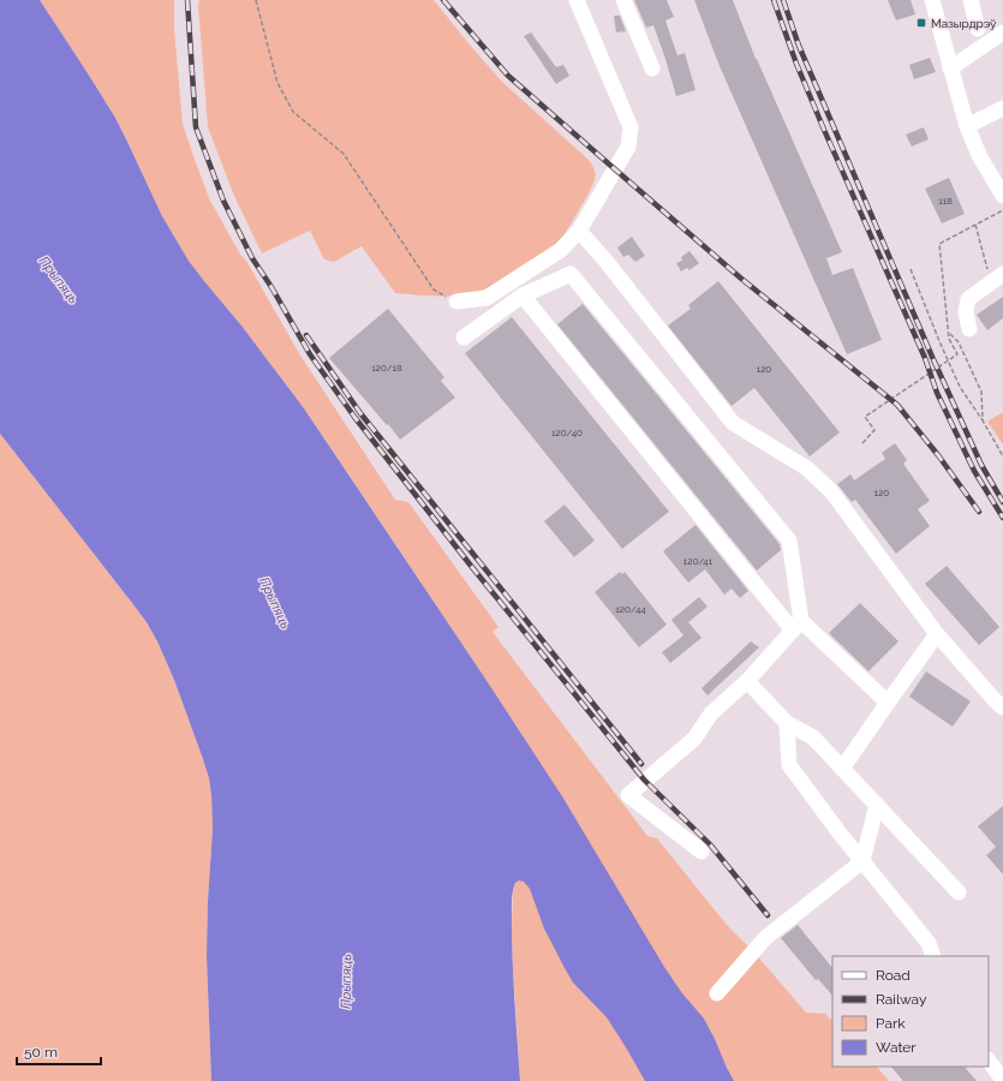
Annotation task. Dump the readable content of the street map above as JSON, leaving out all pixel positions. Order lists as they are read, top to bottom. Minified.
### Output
{"water":["Прыпяць"],"places":{"transit":["Мазырдрэў"]},"house_numbers":["118","120/18","120","120/40","120","120/41","120/44"],"legend":["Road","Railway","Park","Water"],"scale_bar":"50 m"}
